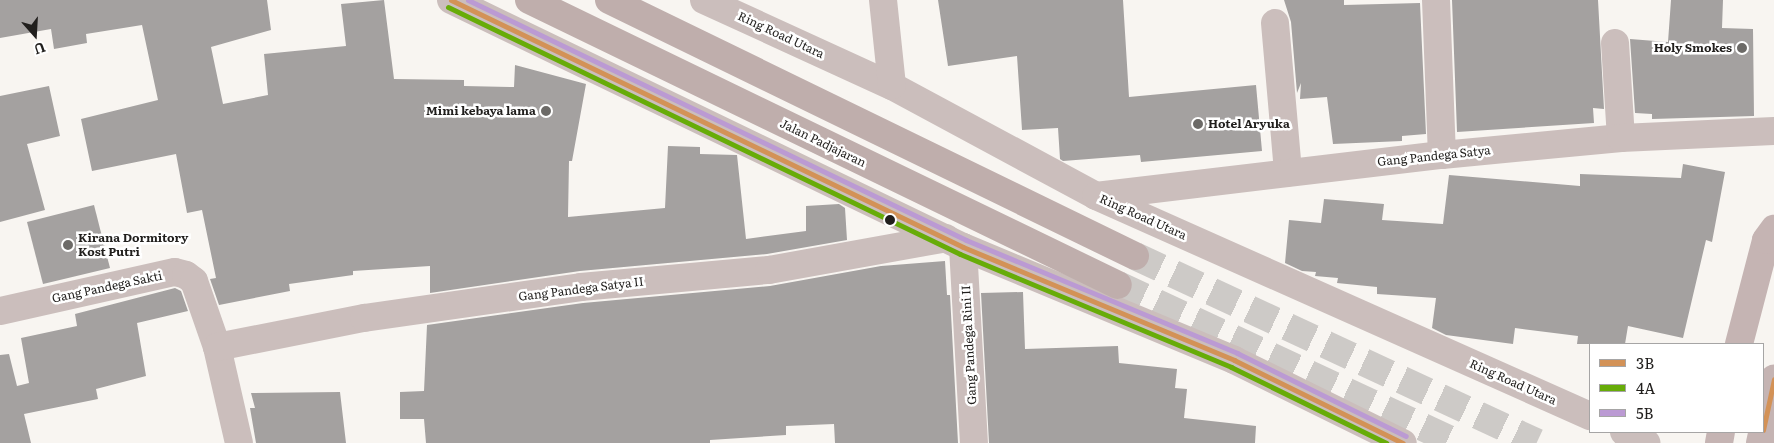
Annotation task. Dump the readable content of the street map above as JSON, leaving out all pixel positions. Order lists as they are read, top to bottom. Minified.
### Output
{"streets":{"highway":["Jalan Padjajaran"],"street":["Ring Road Utara","Gang Pandega Satya","Gang Pandega Sakti","Gang Pandega Satya II","Gang Pandega Rini II"]},"crossings":[["Ring Road Utara","Gang Pandega Satya"],["Gang Pandega Sakti","Gang Pandega Satya II"],["Gang Pandega Satya II","Gang Pandega Rini II"]],"places":["Holy Smokes","Mimi kebaya lama","Hotel Aryuka","Kirana Dormitory Kost Putri"],"lines":["transit line 3B","transit line 5B","transit line 4A"],"legend":["3B","4A","5B"],"north":"bottom"}
